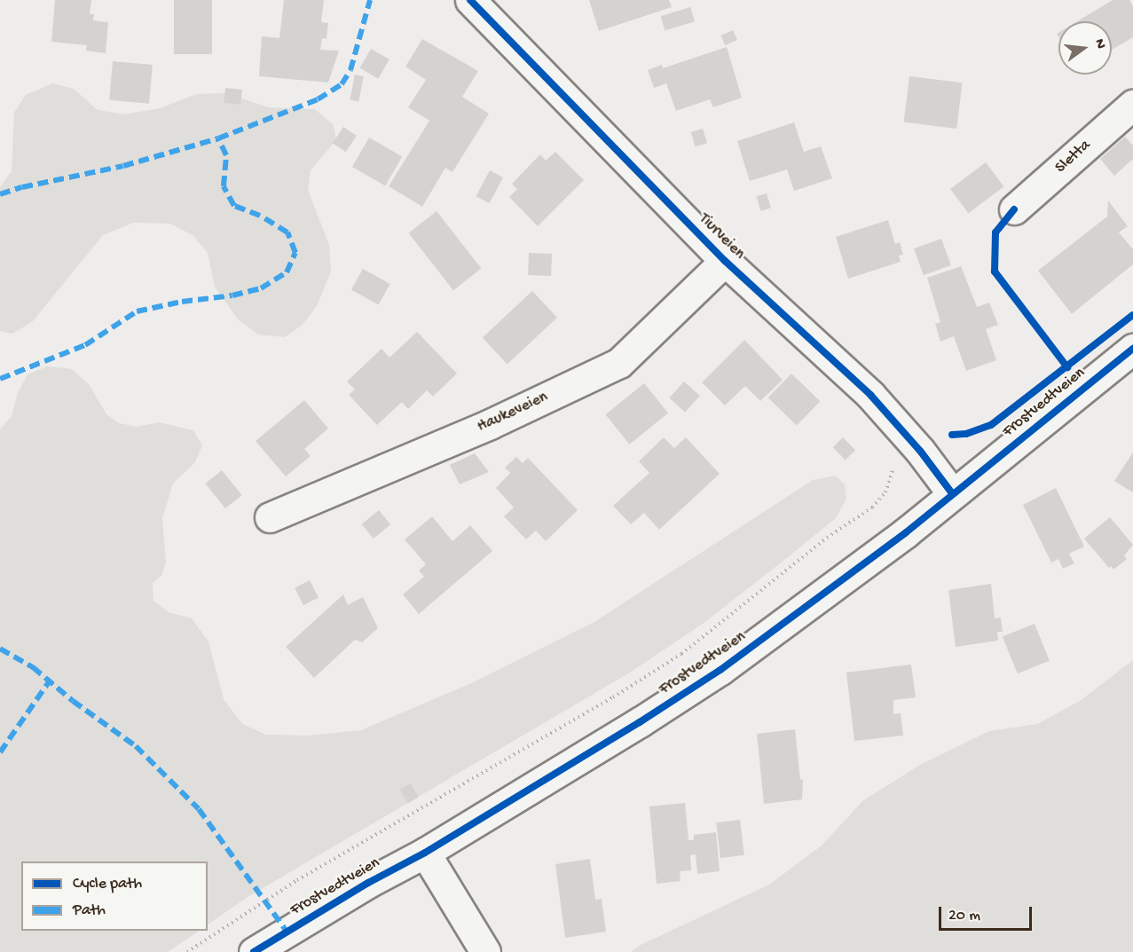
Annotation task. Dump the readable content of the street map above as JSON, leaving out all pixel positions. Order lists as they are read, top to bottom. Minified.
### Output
{"streets":{"street":["Sletta","Tiurveien","Frostvedtveien","Haukeveien"]},"crossings":[["Tiurveien","Frostvedtveien"],["Tiurveien","Haukeveien"]],"legend":["Cycle path","Path"],"scale_bar":"20 m","north":"right"}
